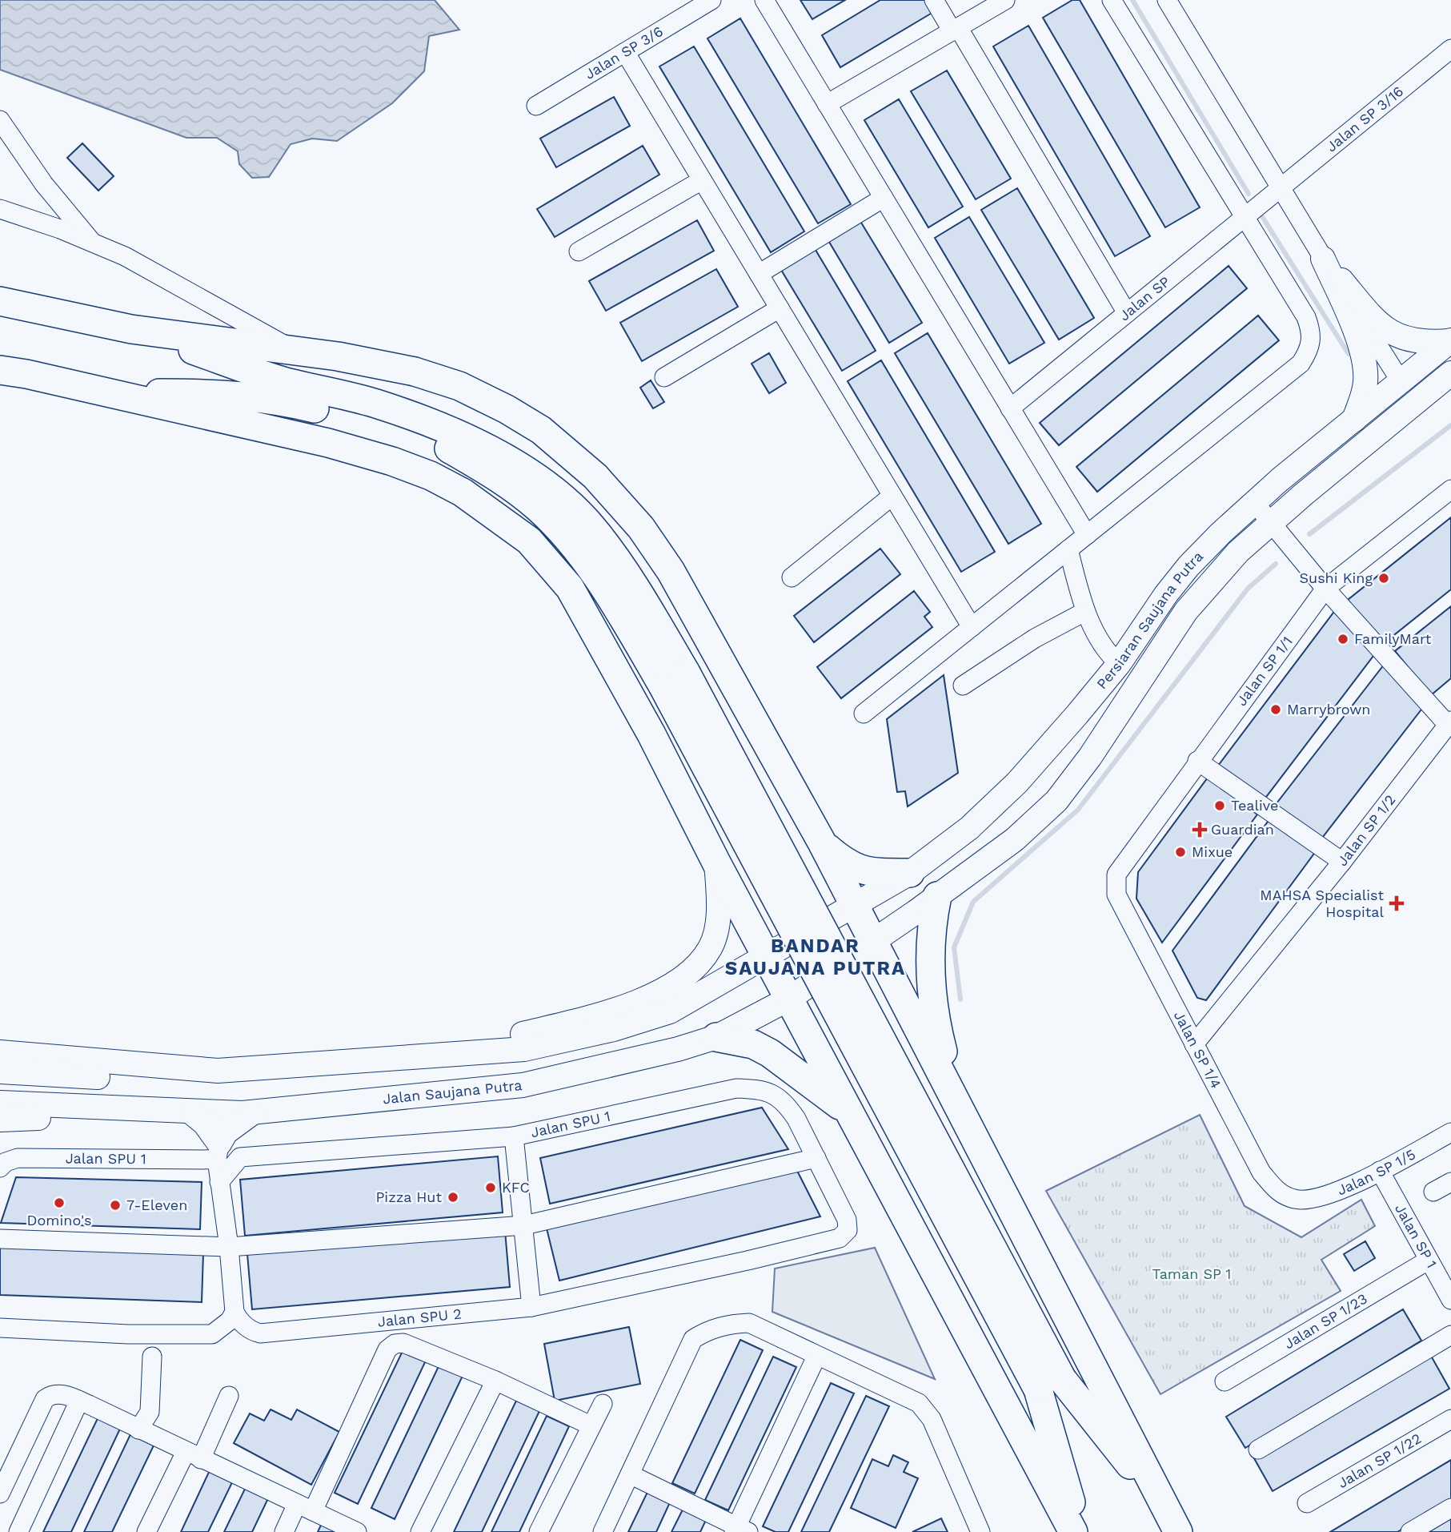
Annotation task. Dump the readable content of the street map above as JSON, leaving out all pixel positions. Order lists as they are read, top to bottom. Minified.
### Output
{"streets":{"main road":["Persiaran Saujana Putra","Jalan Saujana Putra"],"street":["Jalan SP 3/6","Jalan SP 3/16","Jalan SP","Jalan SP 1/1","Jalan SP 1/2","Jalan SP 1/4","Jalan SPU 1","Jalan SP 1/5","Jalan SP 1","Jalan SPU 2","Jalan SP 1/23","Jalan SP 1/22"]},"crossings":[["Jalan SP 3/16","Jalan SP"],["Persiaran Saujana Putra","Jalan Saujana Putra"],["Jalan SP 1/1","Jalan SP 1/4"],["Jalan SP 1/2","Jalan SP 1/4"],["Jalan SP 1/4","Jalan SP 1/5"],["Jalan SPU 1","Jalan SPU 2"],["Jalan SP 1/5","Jalan SP 1"],["Jalan SP 1","Jalan SP 1/23"]],"districts":["BANDAR SAUJANA PUTRA"],"parks":["Taman SP 1"],"places":{"other":["Sushi King","FamilyMart","Marrybrown","Tealive","Mixue","KFC","Pizza Hut","Domino's","7-Eleven"],"health":["Guardian","MAHSA Specialist Hospital"]}}
